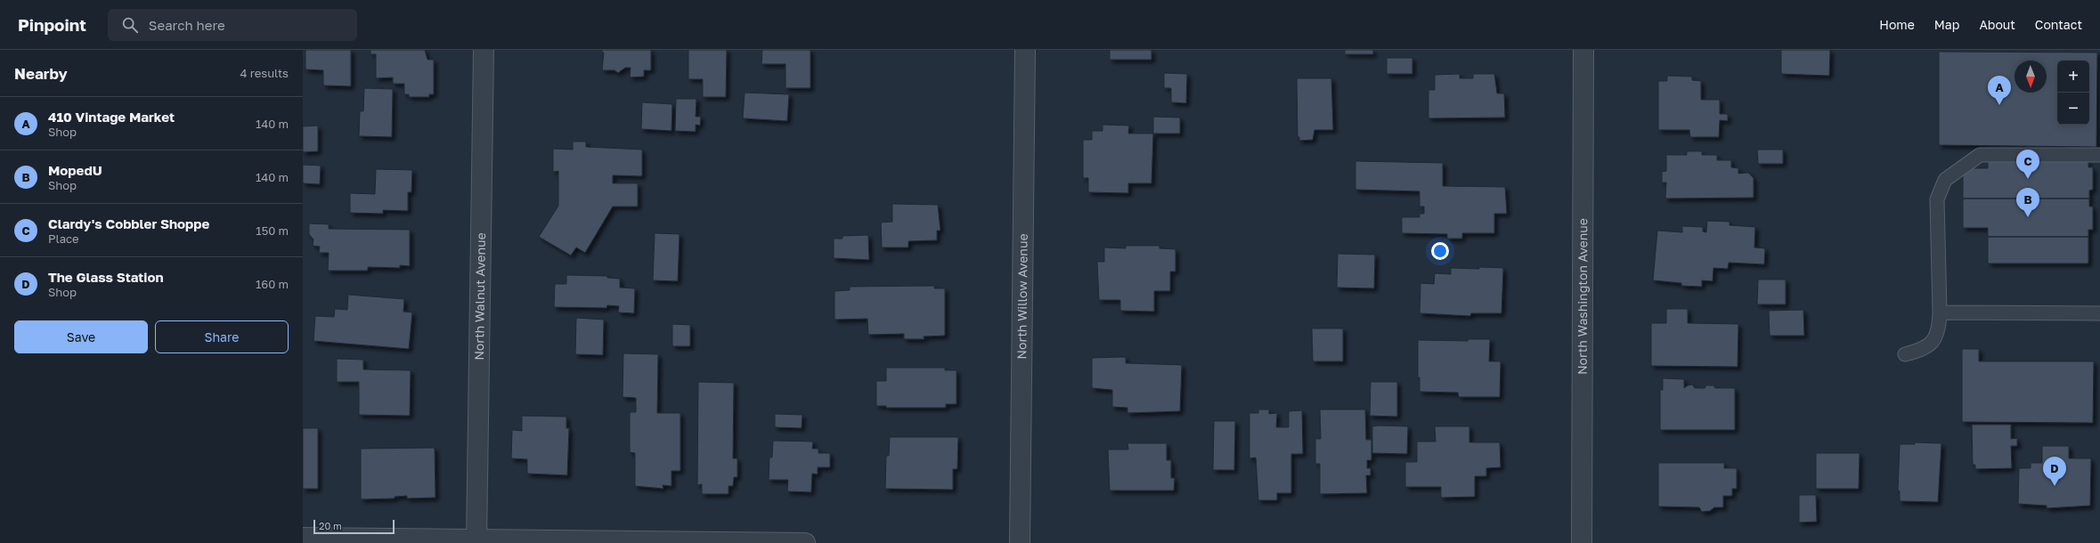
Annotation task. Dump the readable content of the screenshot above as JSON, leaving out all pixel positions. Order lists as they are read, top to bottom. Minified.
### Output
{"streets":{"street":["North Walnut Avenue","North Willow Avenue","North Washington Avenue"]},"scale_bar":"20 m","north":"bottom","page":{"header":"Pinpoint","search":"Search here","nav":["Home","Map","About","Contact"],"heading":["Nearby","4 results"],"map_buttons":["+","−"],"pins":["A","C","B","D"],"list":[{"mark":"A","name":"410 Vintage Market","note":"Shop","value":"140 m"},{"mark":"B","name":"MopedU","note":"Shop","value":"140 m"},{"mark":"C","name":"Clardy's Cobbler Shoppe","note":"Place","value":"150 m"},{"mark":"D","name":"The Glass Station","note":"Shop","value":"160 m"}],"buttons":["Save","Share"],"scale":"20 m"}}
